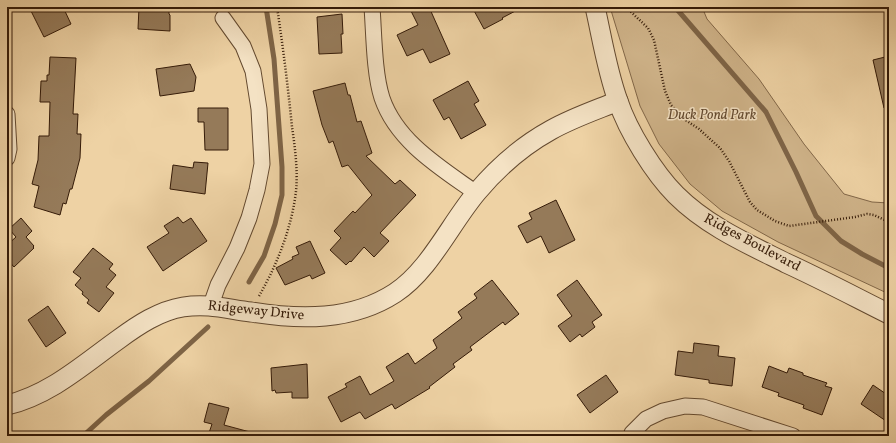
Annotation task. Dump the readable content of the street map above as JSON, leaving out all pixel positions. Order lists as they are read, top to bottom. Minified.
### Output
{"streets":{"street":["Ridges Boulevard","Ridgeway Drive"]},"crossings":[["Ridges Boulevard","Ridgeway Drive"]],"parks":["Duck Pond Park"]}
